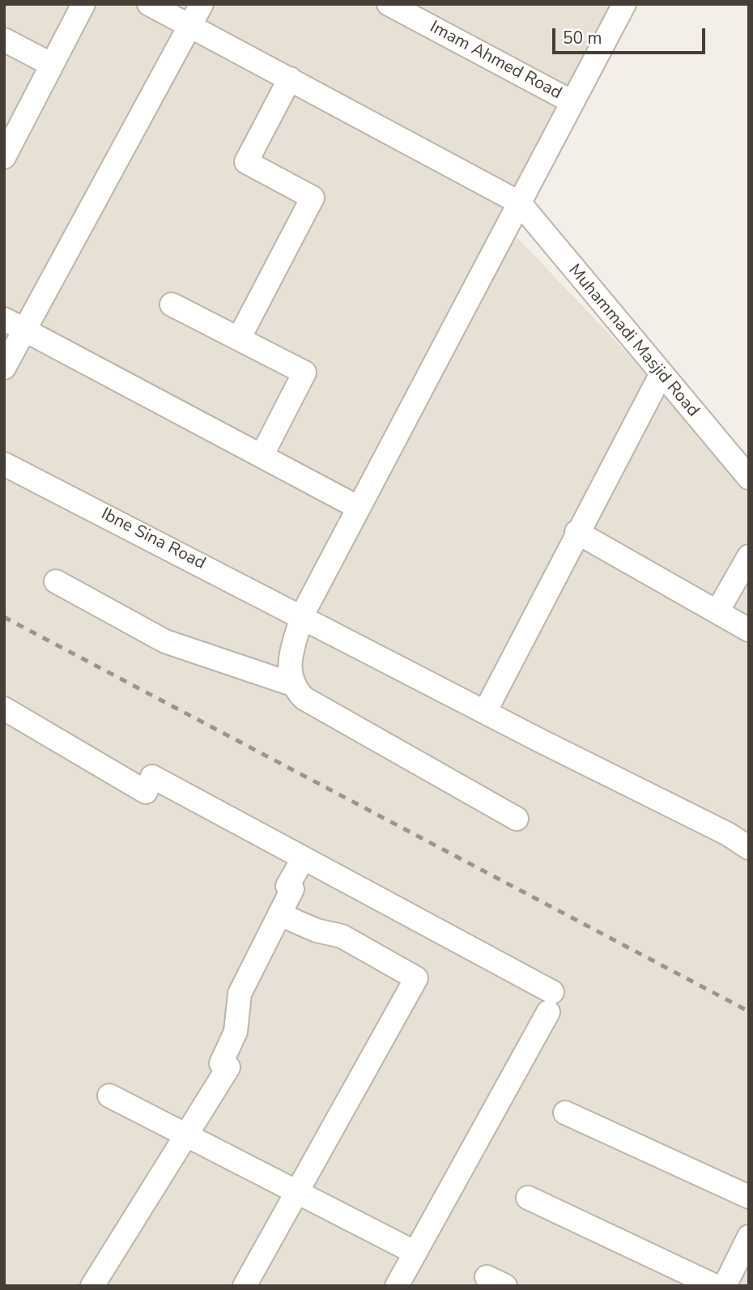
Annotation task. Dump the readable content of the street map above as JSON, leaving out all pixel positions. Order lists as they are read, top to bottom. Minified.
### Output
{"streets":{"street":["Imam Ahmed Road","Muhammadi Masjid Road","Ibne Sina Road"]},"scale_bar":"50 m"}
